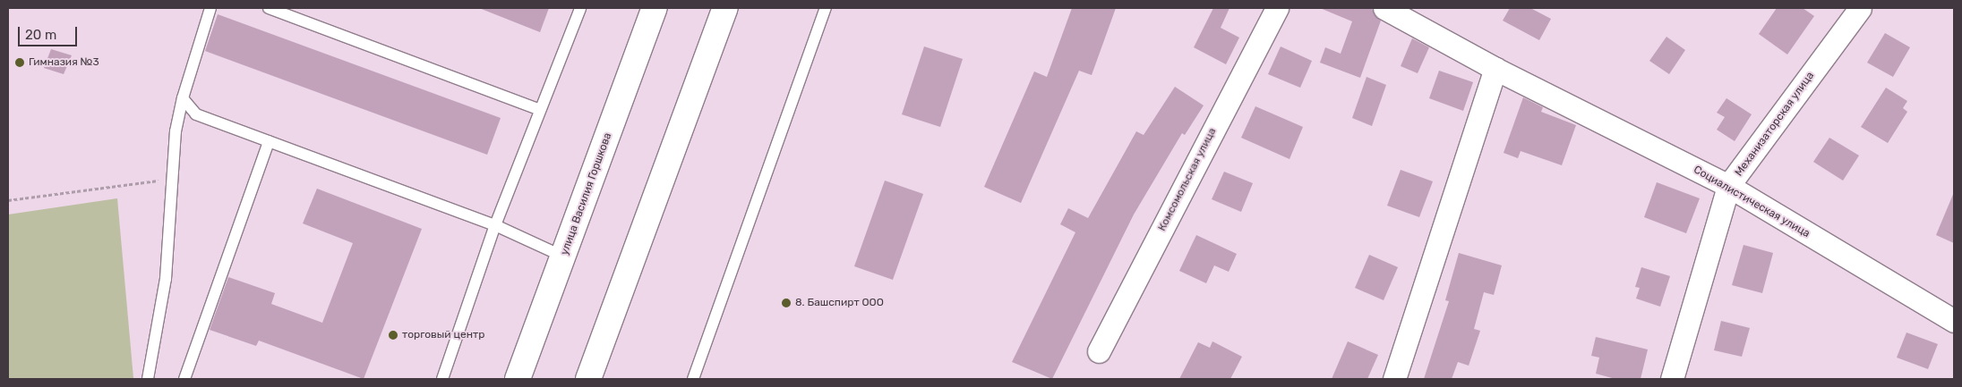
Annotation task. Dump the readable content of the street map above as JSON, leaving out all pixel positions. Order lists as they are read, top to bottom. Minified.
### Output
{"streets":{"main road":["улица Василия Горшкова"],"street":["Механизаторская улица","Комсомольская улица","Социалистическая улица"]},"crossings":[["Механизаторская улица","Социалистическая улица"]],"places":["Гимназия №3","8. Башспирт ООО","торговый центр"],"scale_bar":"20 m"}
